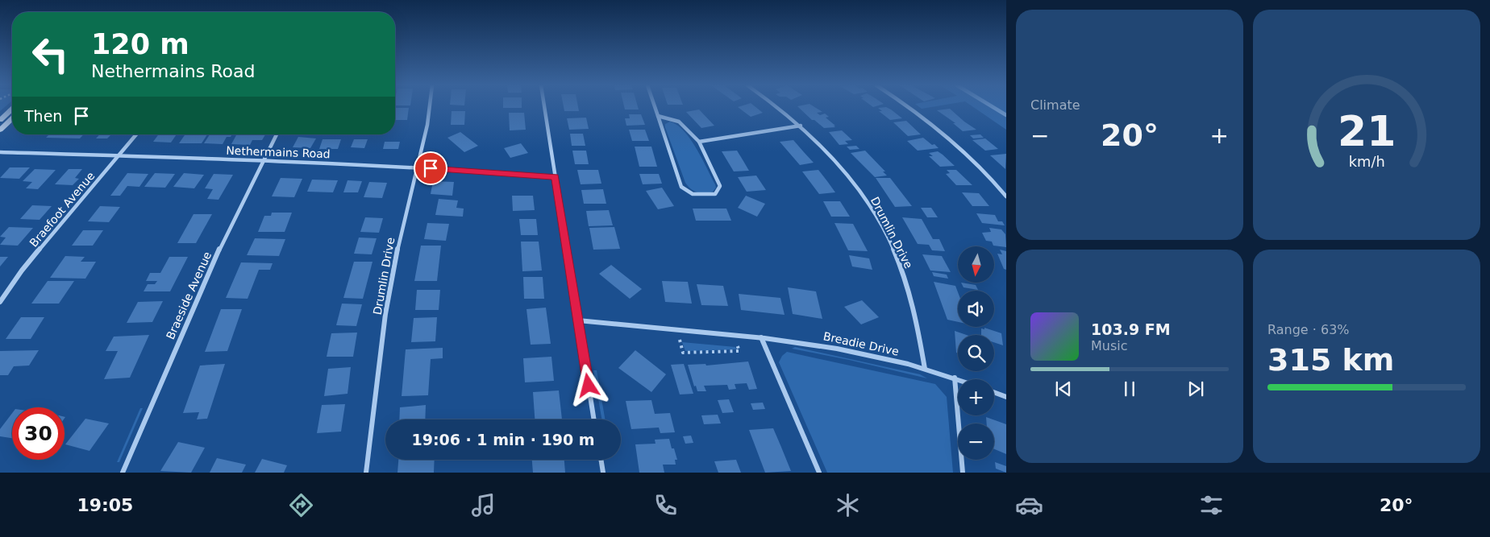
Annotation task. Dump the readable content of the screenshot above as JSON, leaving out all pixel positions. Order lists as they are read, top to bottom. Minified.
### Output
{"streets":{"street":["Nethermains Road","Braefoot Avenue","Drumlin Drive","Braeside Avenue","Breadie Drive"]},"crossings":[["Nethermains Road","Braefoot Avenue"],["Nethermains Road","Drumlin Drive"],["Nethermains Road","Braeside Avenue"],["Drumlin Drive","Breadie Drive"]],"north":"bottom","page":{"tile":["Climate",["Range · 63%","315 km"]],"turn":["120 m","Nethermains Road"],"then":"Then","heat":["−","20°","+"],"map_buttons":["+","−"],"song":["103.9 FM","Music"],"limit":"30","trip":"19:06 · 1 min · 190 m","tabs":["19:05","20°"],"gauge":["21","km/h"]}}
